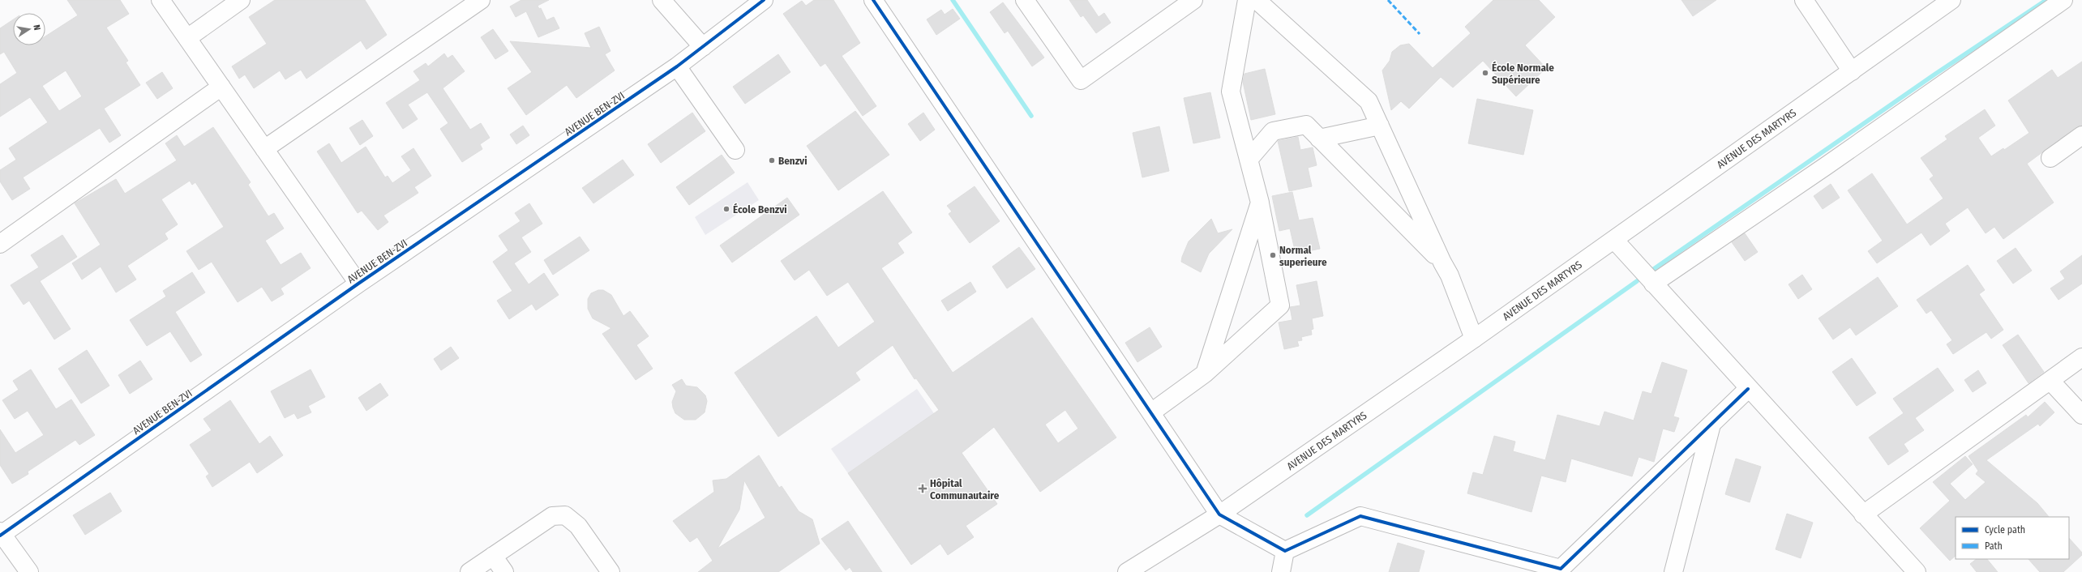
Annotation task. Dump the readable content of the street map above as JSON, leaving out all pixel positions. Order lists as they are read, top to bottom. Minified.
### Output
{"streets":{"street":["AVENUE BEN-ZVI","AVENUE DES MARTYRS"]},"places":{"other":["École Normale Supérieure","Benzvi","École Benzvi","Normal superieure"],"health":["Hôpital Communautaire"]},"legend":["Cycle path","Path"],"north":"right"}
